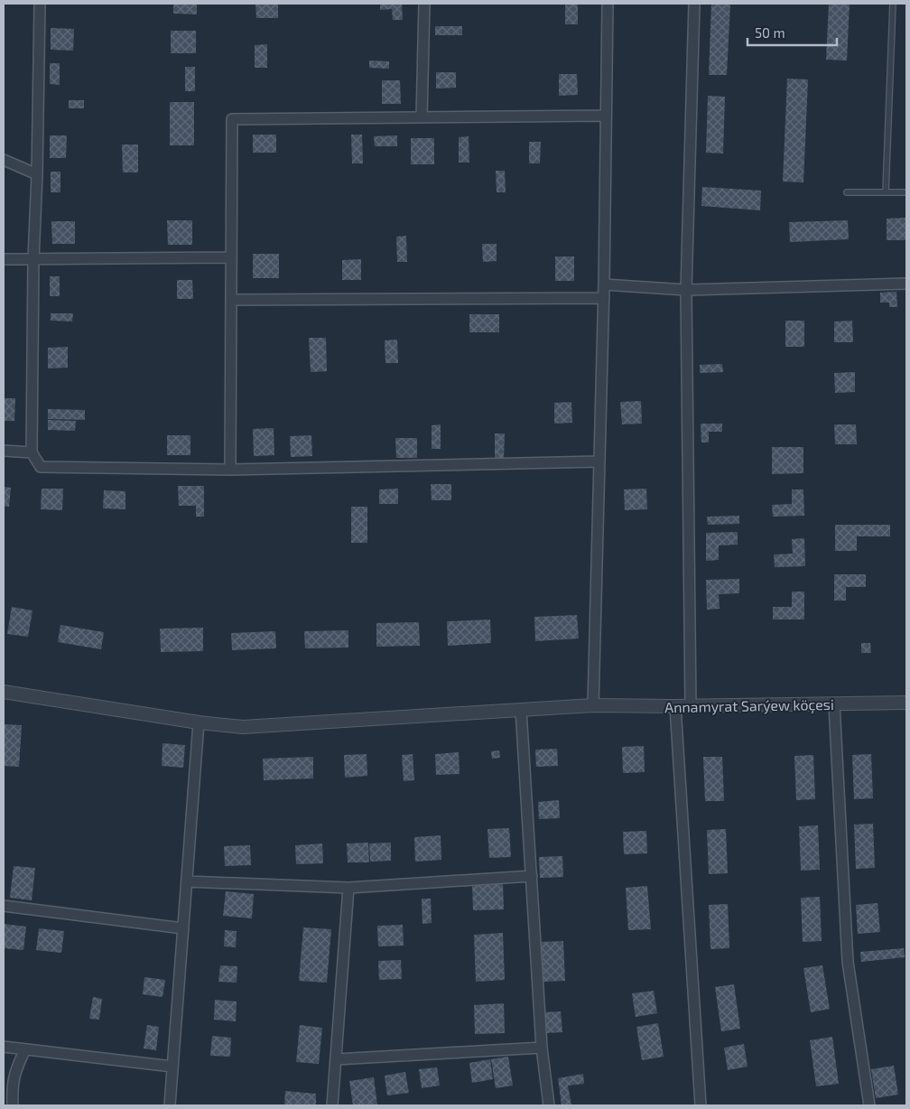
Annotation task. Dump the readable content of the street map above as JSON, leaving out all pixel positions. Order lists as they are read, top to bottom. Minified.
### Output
{"streets":{"street":["Annamyrat Sarýew köçesi"]},"scale_bar":"50 m"}
